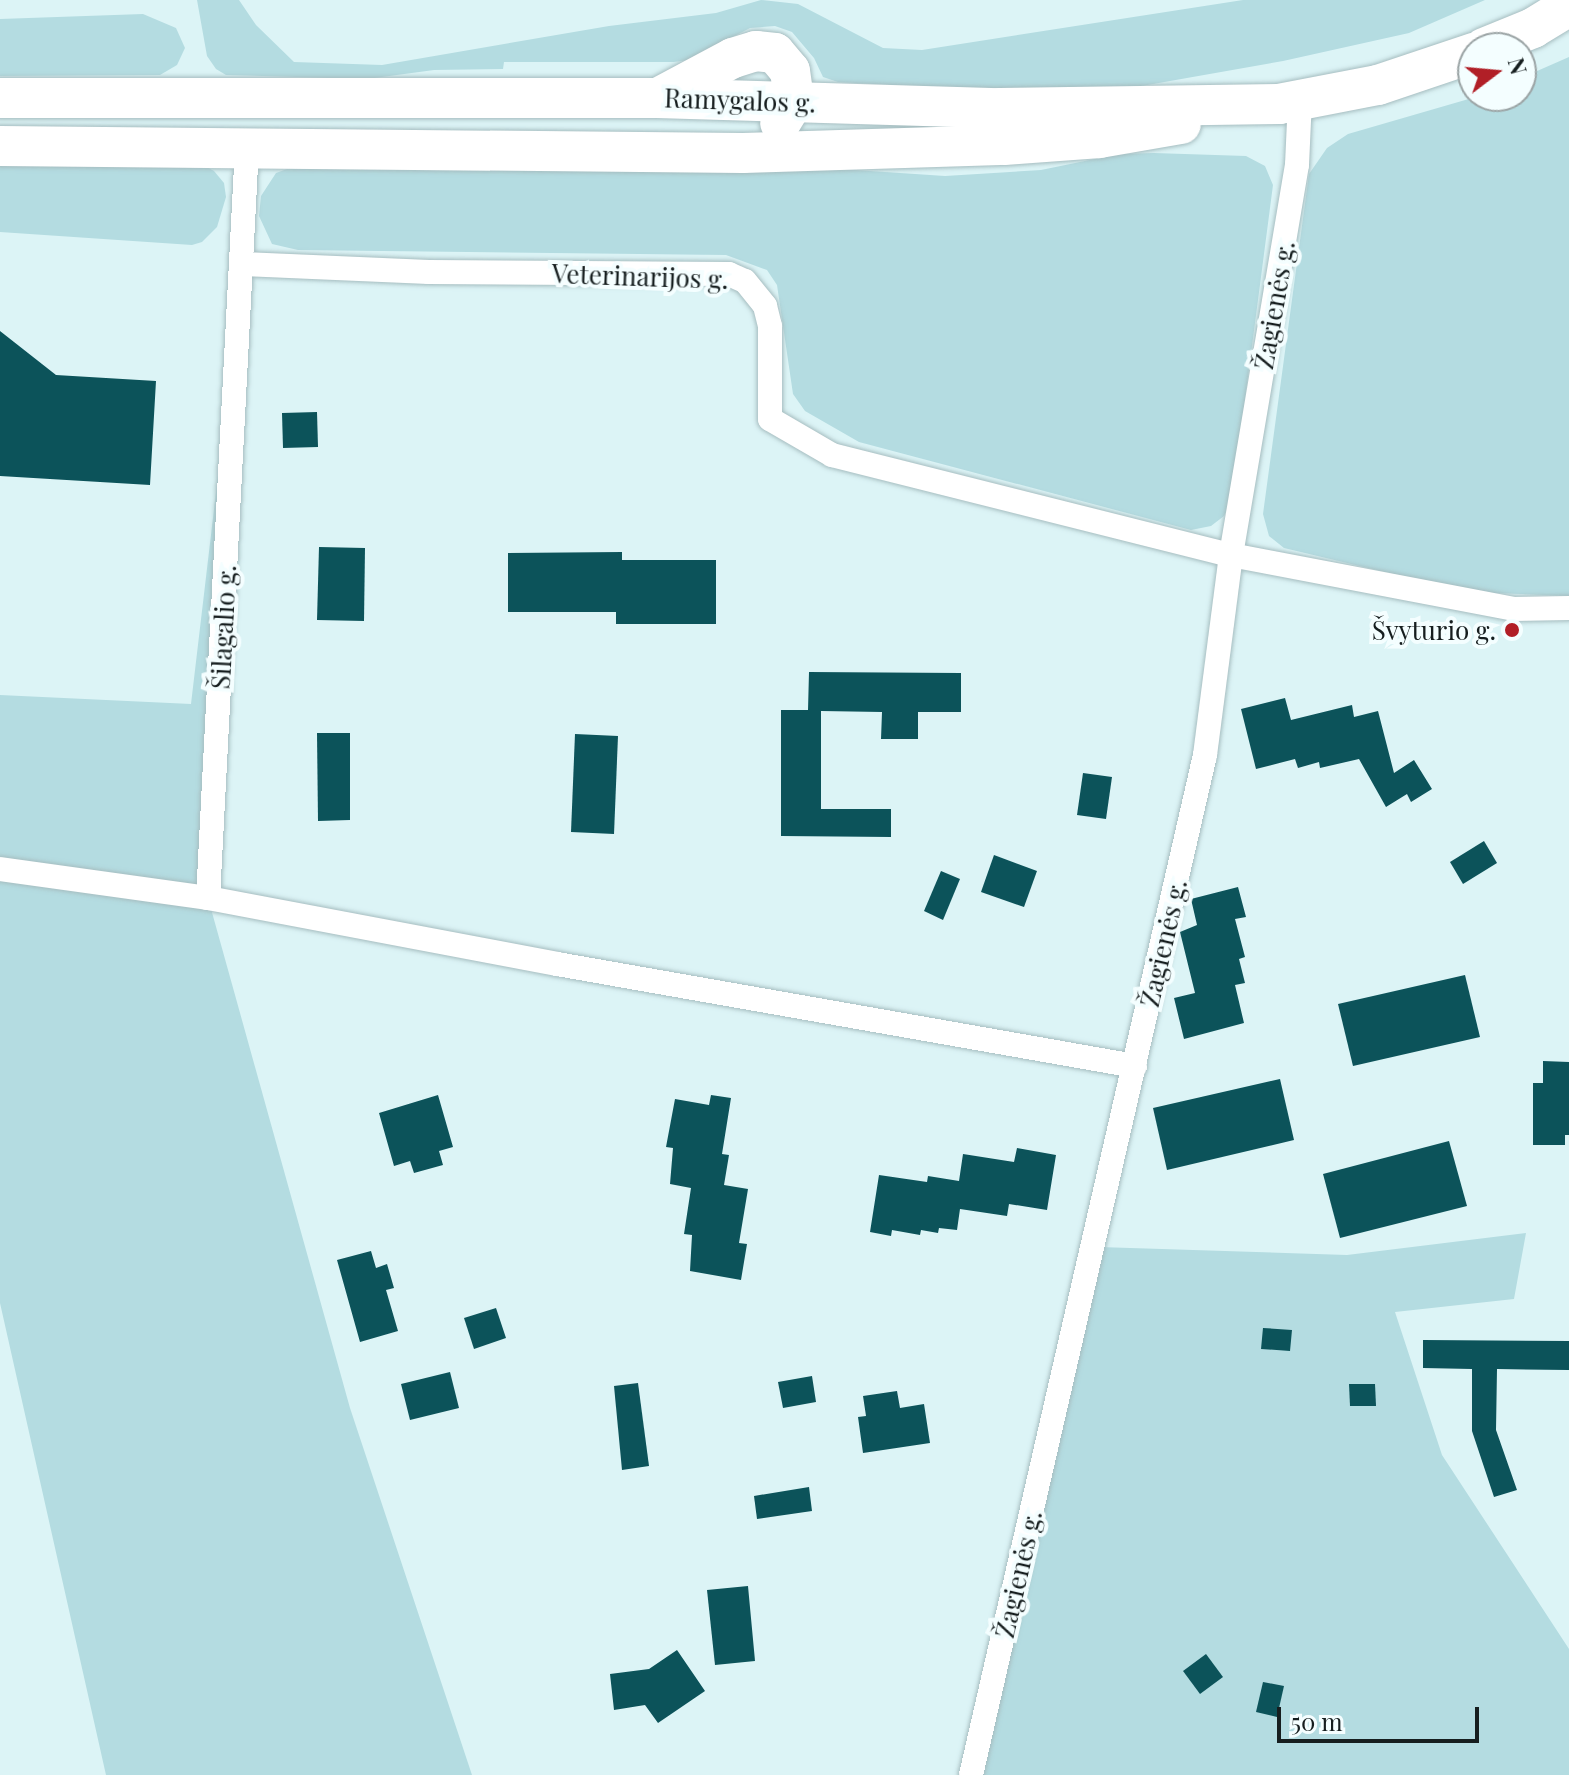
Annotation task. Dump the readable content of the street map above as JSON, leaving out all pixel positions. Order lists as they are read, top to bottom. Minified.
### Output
{"streets":{"highway":["Ramygalos g."],"street":["Veterinarijos g.","Žagienės g.","Šilagalio g."]},"crossings":[["Ramygalos g.","Žagienės g."],["Veterinarijos g.","Žagienės g."],["Veterinarijos g.","Šilagalio g."]],"places":["Švyturio g."],"scale_bar":"50 m","north":"right"}
